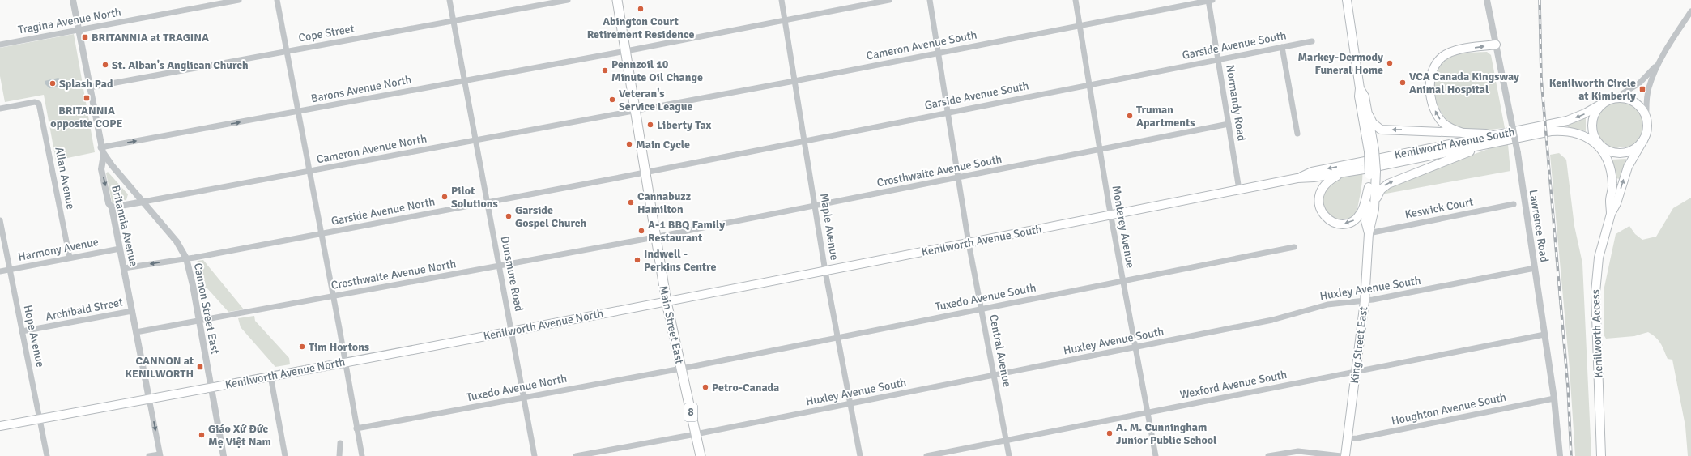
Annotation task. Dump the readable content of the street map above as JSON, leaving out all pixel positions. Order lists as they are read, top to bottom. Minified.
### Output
{"streets":{"main road":["Kenilworth Avenue South","Kenilworth Avenue North","Main Street East","Kenilworth Access","King Street East","8"],"street":["Tragina Avenue North","Cope Street","Cameron Avenue South","Garside Avenue South","Barons Avenue North","Normandy Road","Cameron Avenue North","Crosthwaite Avenue South","Allan Avenue","Keswick Court","Garside Avenue North","Britannia Avenue","Lawrence Road","Maple Avenue","Monterey Avenue","Harmony Avenue","Dunsmure Road","Crosthwaite Avenue North","Huxley Avenue South","Tuxedo Avenue South","Cannon Street East","Archibald Street","Hope Avenue","Central Avenue","Wexford Avenue South","Tuxedo Avenue North","Houghton Avenue South"]},"crossings":[["Cope Street","Dunsmure Road"],["Cameron Avenue South","Normandy Road"],["Cameron Avenue South","Cameron Avenue North"],["Cameron Avenue South","Maple Avenue"],["Cameron Avenue South","Monterey Avenue"],["Cameron Avenue South","Main Street East"],["Cameron Avenue South","Central Avenue"],["Garside Avenue South","Normandy Road"],["Garside Avenue South","Garside Avenue North"],["Garside Avenue South","Maple Avenue"],["Garside Avenue South","Monterey Avenue"],["Garside Avenue South","Main Street East"],["Garside Avenue South","Central Avenue"],["Barons Avenue North","Maple Avenue"],["Barons Avenue North","Dunsmure Road"],["Barons Avenue North","Main Street East"],["Normandy Road","Kenilworth Avenue South"],["Normandy Road","Crosthwaite Avenue South"],["Kenilworth Avenue South","Maple Avenue"],["Kenilworth Avenue South","Monterey Avenue"],["Kenilworth Avenue South","Kenilworth Avenue North"],["Kenilworth Avenue South","Main Street East"],["Kenilworth Avenue South","Kenilworth Access"],["Kenilworth Avenue South","Central Avenue"],["Cameron Avenue North","Britannia Avenue"],["Cameron Avenue North","Dunsmure Road"],["Cameron Avenue North","Cannon Street East"],["Cameron Avenue North","Main Street East"],["Crosthwaite Avenue South","Maple Avenue"],["Crosthwaite Avenue South","Monterey Avenue"],["Crosthwaite Avenue South","Crosthwaite Avenue North"],["Crosthwaite Avenue South","Main Street East"],["Crosthwaite Avenue South","Central Avenue"],["Allan Avenue","Harmony Avenue"],["Keswick Court","King Street East"],["Garside Avenue North","Britannia Avenue"],["Garside Avenue North","Dunsmure Road"],["Garside Avenue North","Cannon Street East"],["Garside Avenue North","Main Street East"],["Britannia Avenue","Harmony Avenue"],["Britannia Avenue","Crosthwaite Avenue North"],["Britannia Avenue","Cannon Street East"],["Britannia Avenue","Archibald Street"],["Britannia Avenue","Kenilworth Avenue North"],["Lawrence Road","Huxley Avenue South"],["Lawrence Road","Wexford Avenue South"],["Lawrence Road","Houghton Avenue South"],["Maple Avenue","Huxley Avenue South"],["Maple Avenue","Tuxedo Avenue South"],["Monterey Avenue","Huxley Avenue South"],["Monterey Avenue","Tuxedo Avenue South"],["Monterey Avenue","Wexford Avenue South"],["Harmony Avenue","Hope Avenue"],["Dunsmure Road","Crosthwaite Avenue North"],["Dunsmure Road","Kenilworth Avenue North"],["Dunsmure Road","Tuxedo Avenue North"],["Crosthwaite Avenue North","Cannon Street East"],["Crosthwaite Avenue North","Main Street East"],["Huxley Avenue South","Main Street East"],["Huxley Avenue South","King Street East"],["Huxley Avenue South","Central Avenue"],["Tuxedo Avenue South","Main Street East"],["Tuxedo Avenue South","Central Avenue"],["Tuxedo Avenue South","Tuxedo Avenue North"],["Cannon Street East","Kenilworth Avenue North"],["Archibald Street","Hope Avenue"],["Kenilworth Avenue North","Main Street East"],["Kenilworth Avenue North","Hope Avenue"],["Main Street East","Tuxedo Avenue North"],["King Street East","Wexford Avenue South"],["King Street East","Houghton Avenue South"],["Central Avenue","Wexford Avenue South"]],"one_way":["Britannia Avenue"],"places":{"other":["Abington Court Retirement Residence","Markey-Dermody Funeral Home","St. Alban's Anglican Church","Pennzoil 10 Minute Oil Change","VCA Canada Kingsway Animal Hospital","Splash Pad","Veteran's Service League","Truman Apartments","Liberty Tax","Main Cycle","Pilot Solutions","Cannabuzz Hamilton","Garside Gospel Church","A-1 BBQ Family Restaurant","Indwell - Perkins Centre","Tim Hortons","Petro-Canada","A. M. Cunningham Junior Public School","Giáo Xứ Đức Mẹ Việt Nam"],"transit":["BRITANNIA at TRAGINA","Kenilworth Circle at Kimberly","BRITANNIA opposite COPE","CANNON at KENILWORTH"]}}
